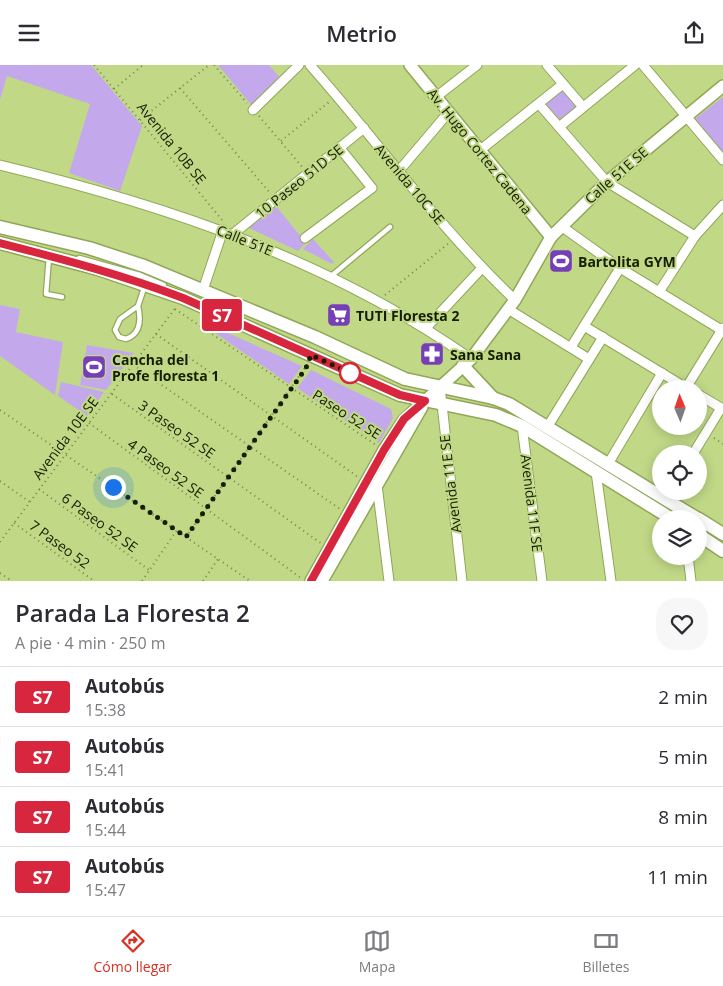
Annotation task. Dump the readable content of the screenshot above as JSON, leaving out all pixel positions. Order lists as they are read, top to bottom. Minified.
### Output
{"streets":{"street":["Av. Hugo Cortez Cadena","Calle 51E SE","10 Paseo 51D SE","Avenida 10C SE","Calle 51E","Avenida 11E SE","Avenida 11F SE"],"path":["Avenida 10B SE","Paseo 52 SE","3 Paseo 52 SE","Avenida 10E SE","4 Paseo 52 SE","6 Paseo 52 SE","7 Paseo 52"]},"crossings":[["Avenida 10B SE","10 Paseo 51D SE"],["Avenida 10B SE","Calle 51E"],["Av. Hugo Cortez Cadena","Calle 51E SE"],["Calle 51E SE","Avenida 10C SE"],["Calle 51E SE","Calle 51E"],["Calle 51E SE","Paseo 52 SE"],["Calle 51E SE","Avenida 11E SE"],["10 Paseo 51D SE","Avenida 10C SE"],["10 Paseo 51D SE","Calle 51E"],["Paseo 52 SE","Avenida 10E SE"],["3 Paseo 52 SE","Avenida 10E SE"],["Avenida 10E SE","4 Paseo 52 SE"],["Avenida 10E SE","6 Paseo 52 SE"],["Avenida 10E SE","7 Paseo 52"]],"places":{"sports":["Bartolita GYM","Cancha del Profe floresta 1"],"supermarket":["TUTI Floresta 2"],"pharmacy":["Sana Sana"]},"lines":["bus line S7"],"north":"top","page":{"header":"Metrio","on_map":"S7","heading":["Parada La Floresta 2","A pie · 4 min · 250 m"],"list":[{"mark":"S7","name":"Autobús","note":"15:38","value":"2 min"},{"mark":"S7","name":"Autobús","note":"15:41","value":"5 min"},{"mark":"S7","name":"Autobús","note":"15:44","value":"8 min"},{"mark":"S7","name":"Autobús","note":"15:47","value":"11 min"}],"tabs":["Cómo llegar","Mapa","Billetes"]}}
